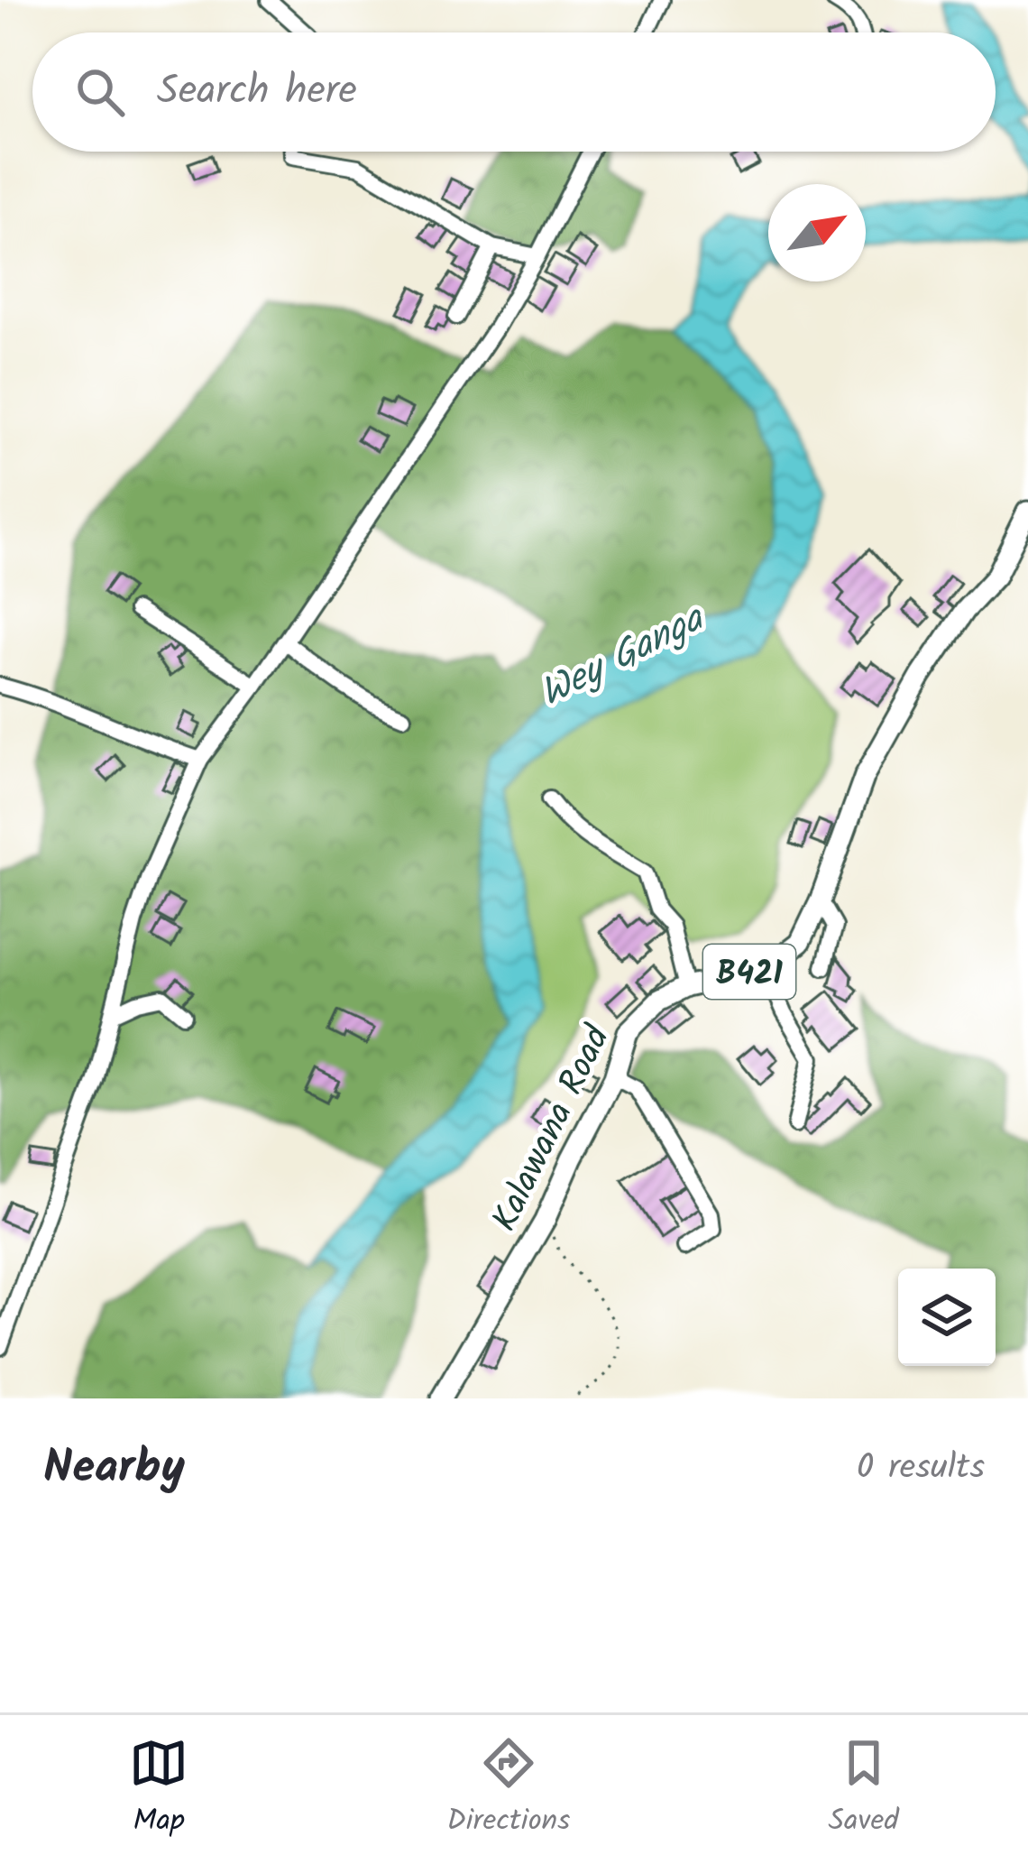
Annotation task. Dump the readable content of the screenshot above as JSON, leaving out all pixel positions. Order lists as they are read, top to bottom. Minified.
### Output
{"streets":{"main road":["B421","Kalawana Road"]},"water":["Wey Ganga"],"north":"top right","page":{"search":"Search here","heading":["Nearby","0 results"],"nav":["Map","Directions","Saved"]}}
